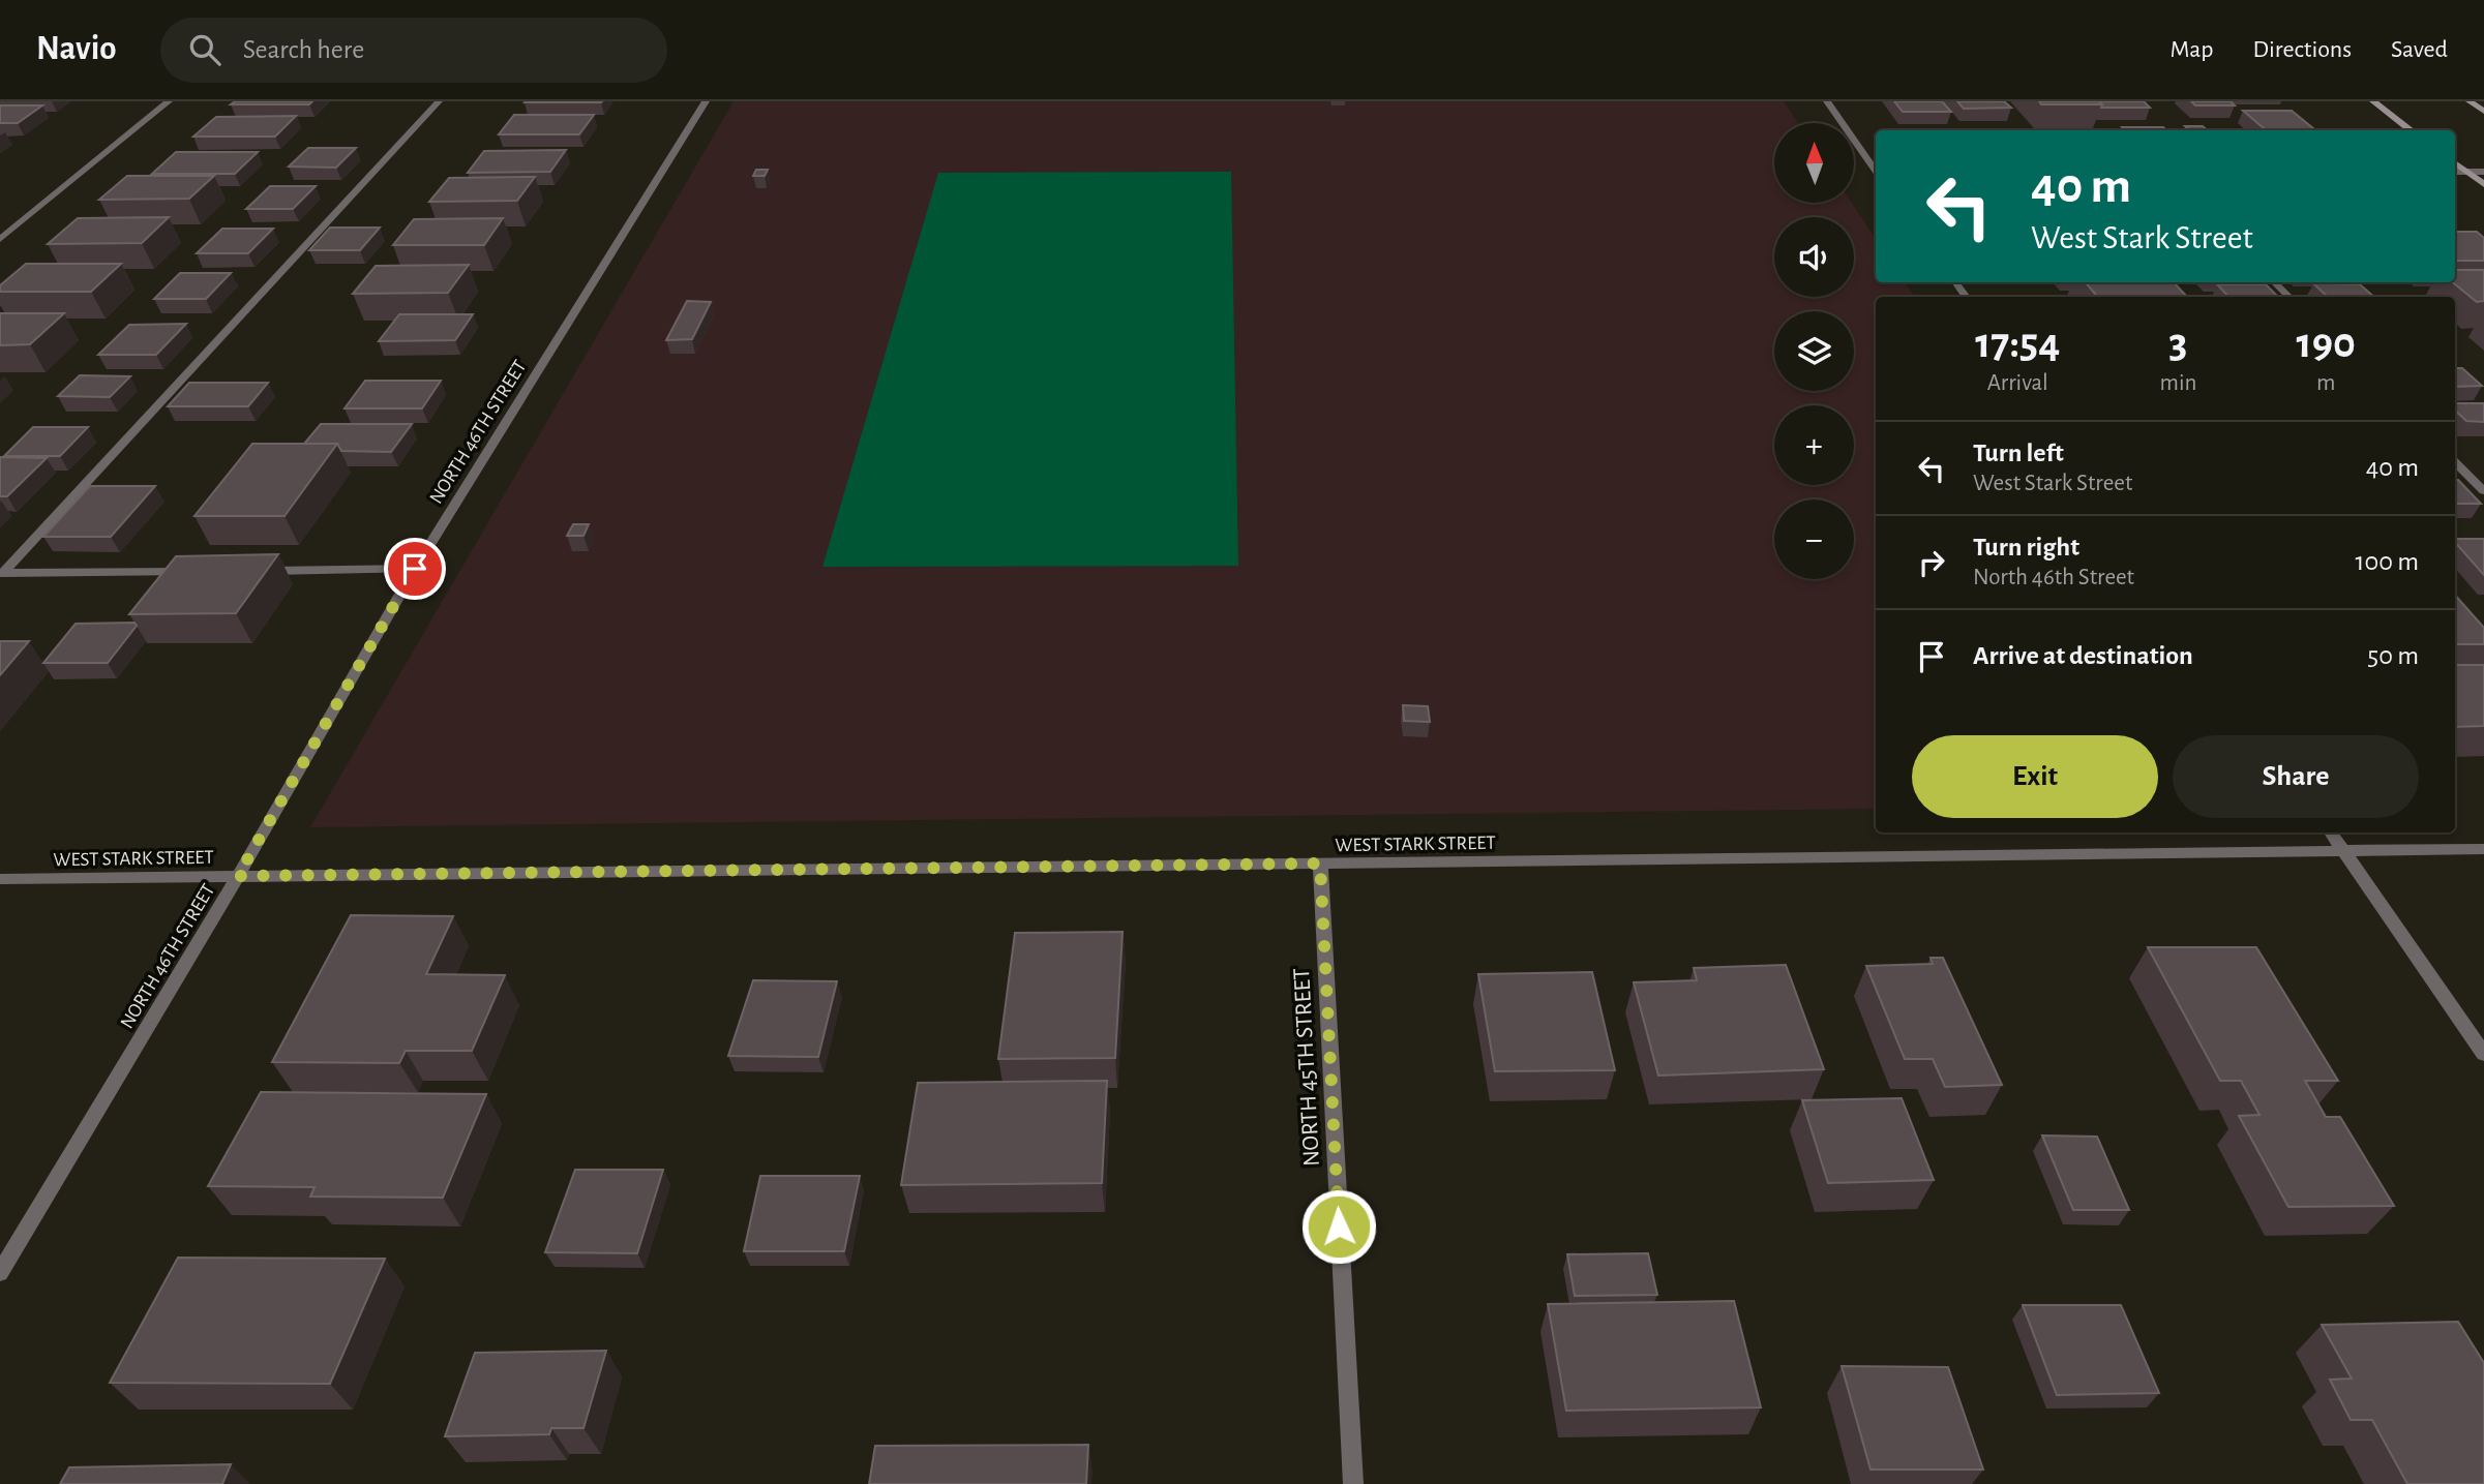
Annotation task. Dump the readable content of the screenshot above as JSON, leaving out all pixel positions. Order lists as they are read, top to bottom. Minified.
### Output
{"streets":{"street":["NORTH 46TH STREET","WEST STARK STREET","NORTH 45TH STREET"]},"crossings":[["NORTH 46TH STREET","WEST STARK STREET"],["WEST STARK STREET","NORTH 45TH STREET"]],"north":"top","page":{"header":"Navio","search":"Search here","nav":["Map","Directions","Saved"],"map_buttons":["+","−"],"turn":["40 m","West Stark Street"],"eta":["17:54","Arrival","3","min","190","m"],"list":[{"name":"Turn left","note":"West Stark Street","value":"40 m"},{"name":"Turn right","note":"North 46th Street","value":"100 m"},{"name":"Arrive at destination","value":"50 m"}],"buttons":["Exit","Share"]}}
